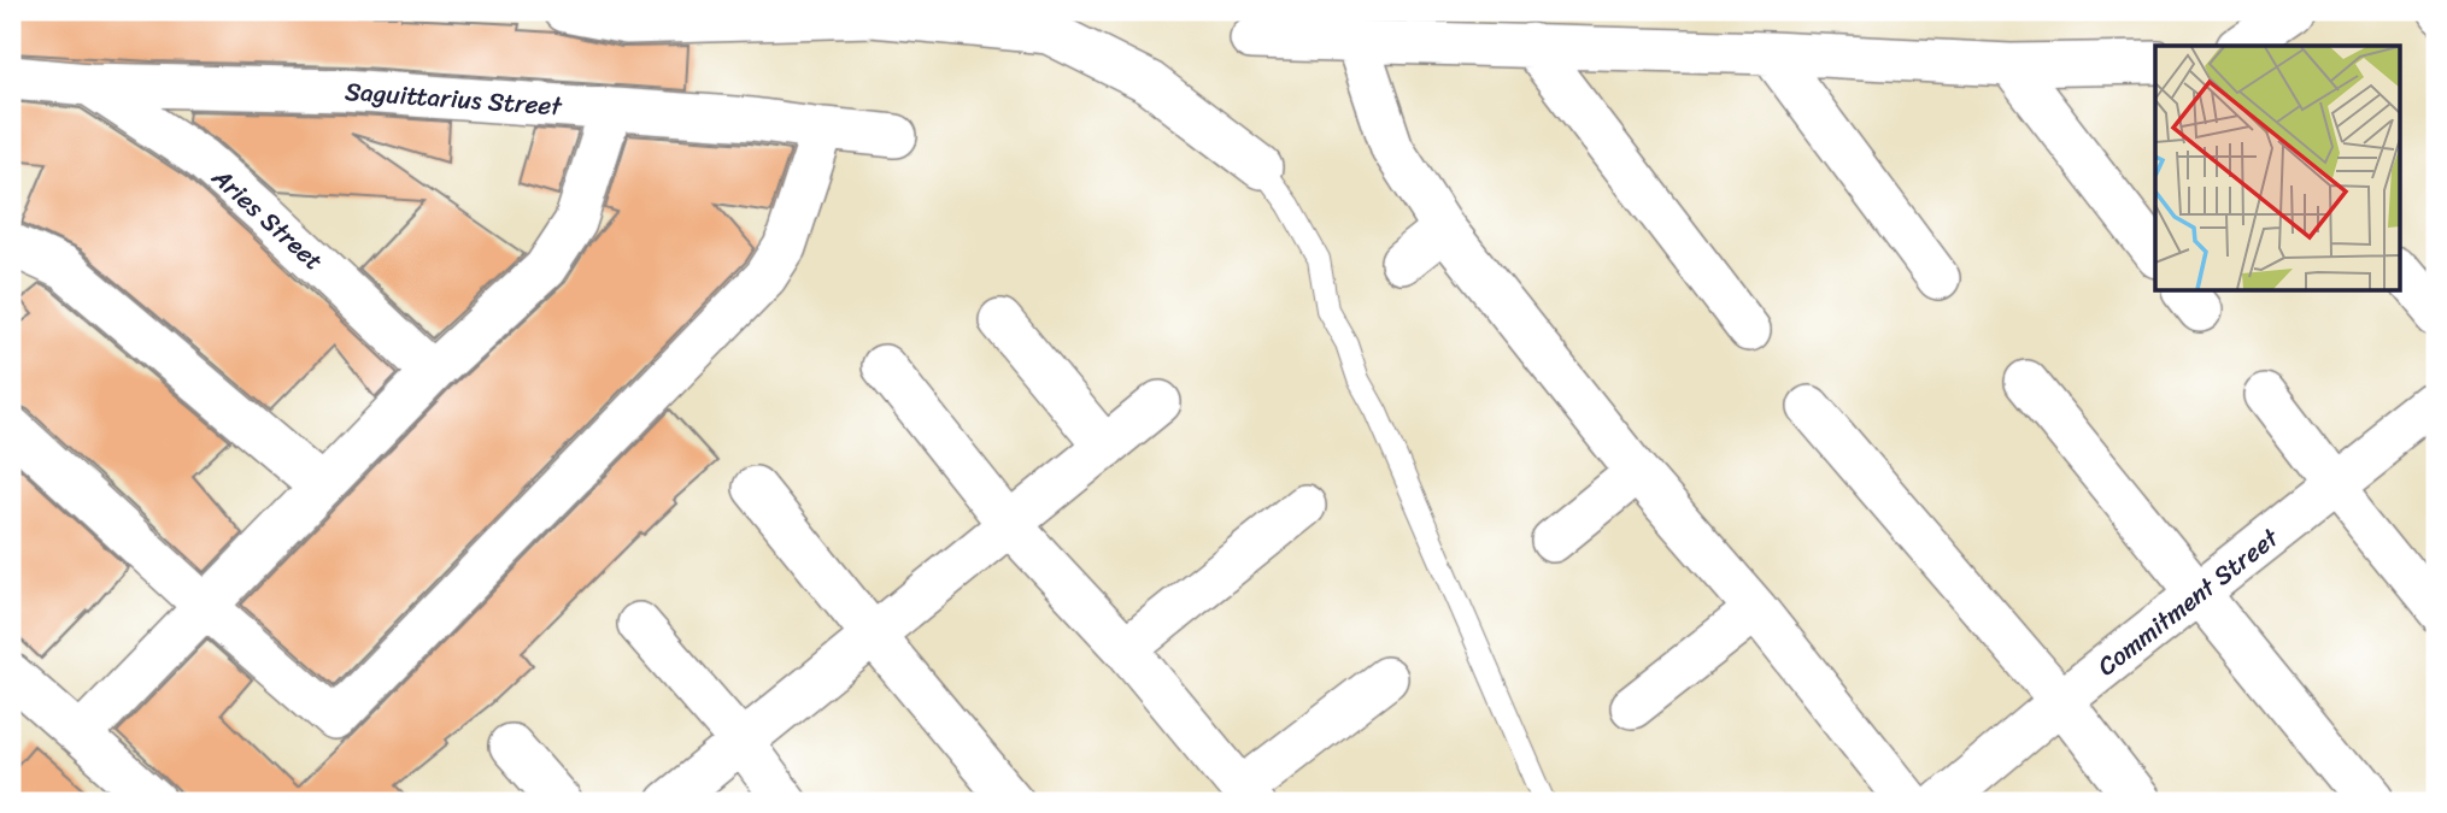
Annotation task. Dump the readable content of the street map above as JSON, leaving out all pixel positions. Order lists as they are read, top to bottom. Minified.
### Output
{"streets":{"street":["Saguittarius Street","Aries Street","Commitment Street"]},"crossings":[["Saguittarius Street","Aries Street"]]}
